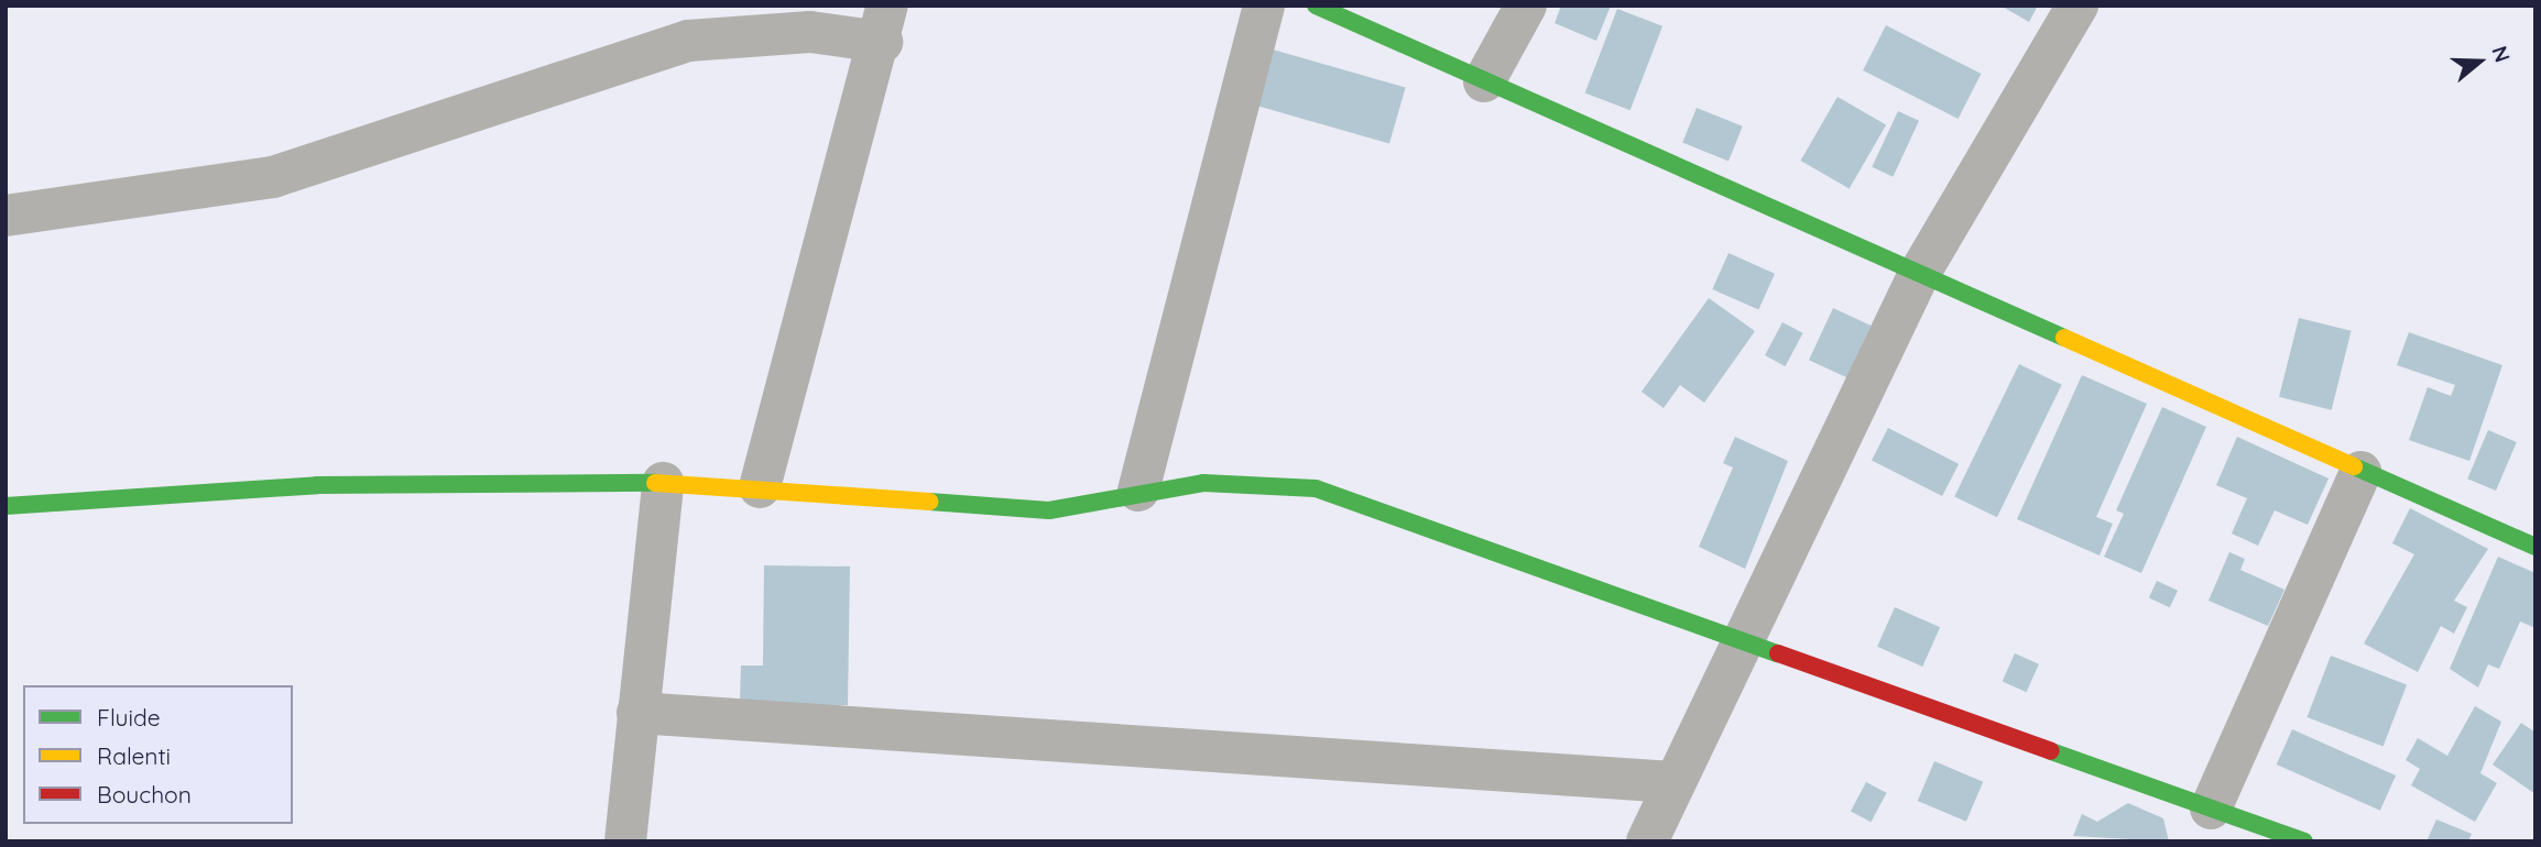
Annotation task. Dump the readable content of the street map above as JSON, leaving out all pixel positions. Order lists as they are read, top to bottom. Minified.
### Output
{"legend":["Fluide","Ralenti","Bouchon"],"north":"right"}
